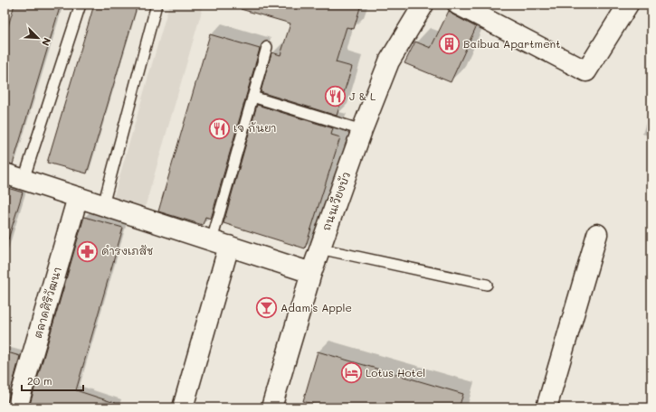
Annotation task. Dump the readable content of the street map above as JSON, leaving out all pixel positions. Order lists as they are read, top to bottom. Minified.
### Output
{"streets":{"street":["ถนนเวียงบัว","ตลาดศิริวัฒนา"]},"places":{"building":["Baibua Apartment"],"restaurant":["J & L","เจ กันยา"],"pharmacy":["ดำรงเภสัช"],"bar":["Adam's Apple"],"hotel":["Lotus Hotel"]},"scale_bar":"20 m","north":"bottom right"}
